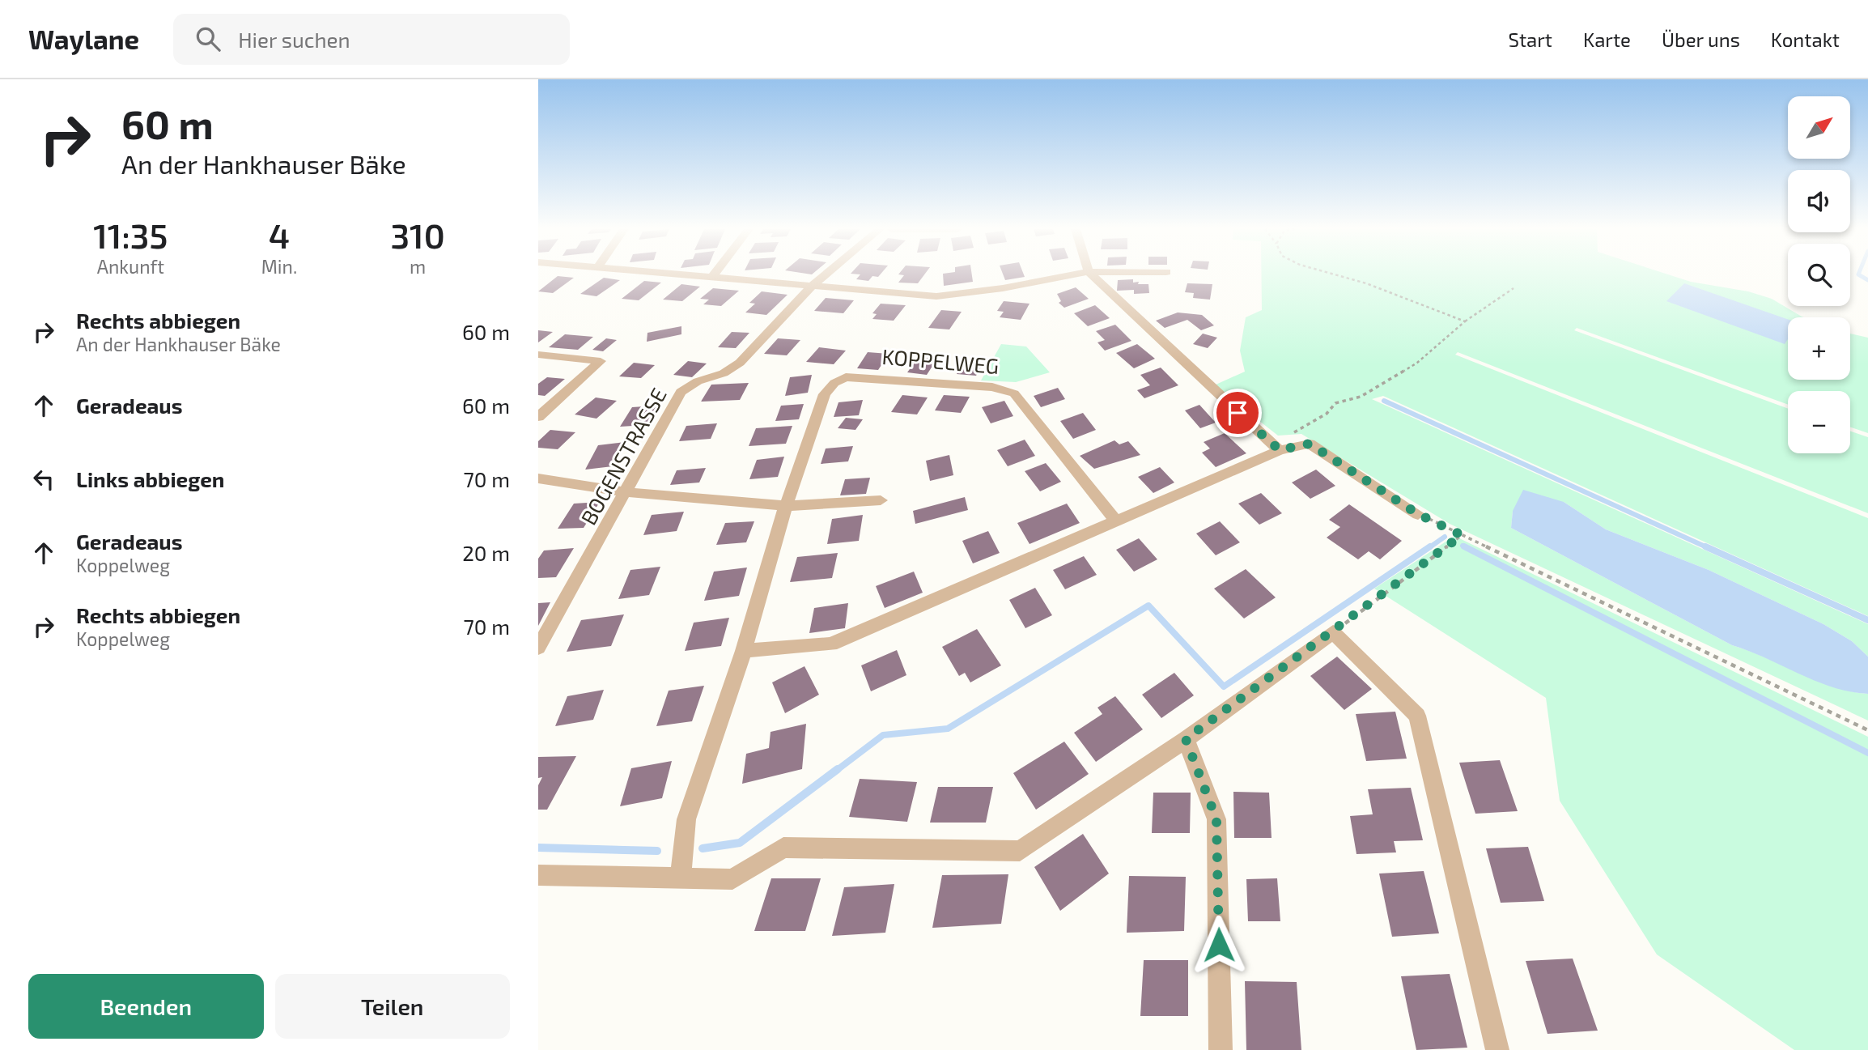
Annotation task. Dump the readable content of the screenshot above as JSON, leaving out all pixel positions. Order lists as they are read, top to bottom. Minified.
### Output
{"streets":{"street":["KOPPELWEG","BOGENSTRASSE"]},"north":"top right","page":{"header":"Waylane","search":"Hier suchen","nav":["Start","Karte","Über uns","Kontakt"],"turn":["60 m","An der Hankhauser Bäke"],"map_buttons":["+","−"],"eta":["11:35","Ankunft","4","Min.","310","m"],"list":[{"name":"Rechts abbiegen","note":"An der Hankhauser Bäke","value":"60 m"},{"name":"Geradeaus","value":"60 m"},{"name":"Links abbiegen","value":"70 m"},{"name":"Geradeaus","note":"Koppelweg","value":"20 m"},{"name":"Rechts abbiegen","note":"Koppelweg","value":"70 m"}],"buttons":["Beenden","Teilen"]}}
